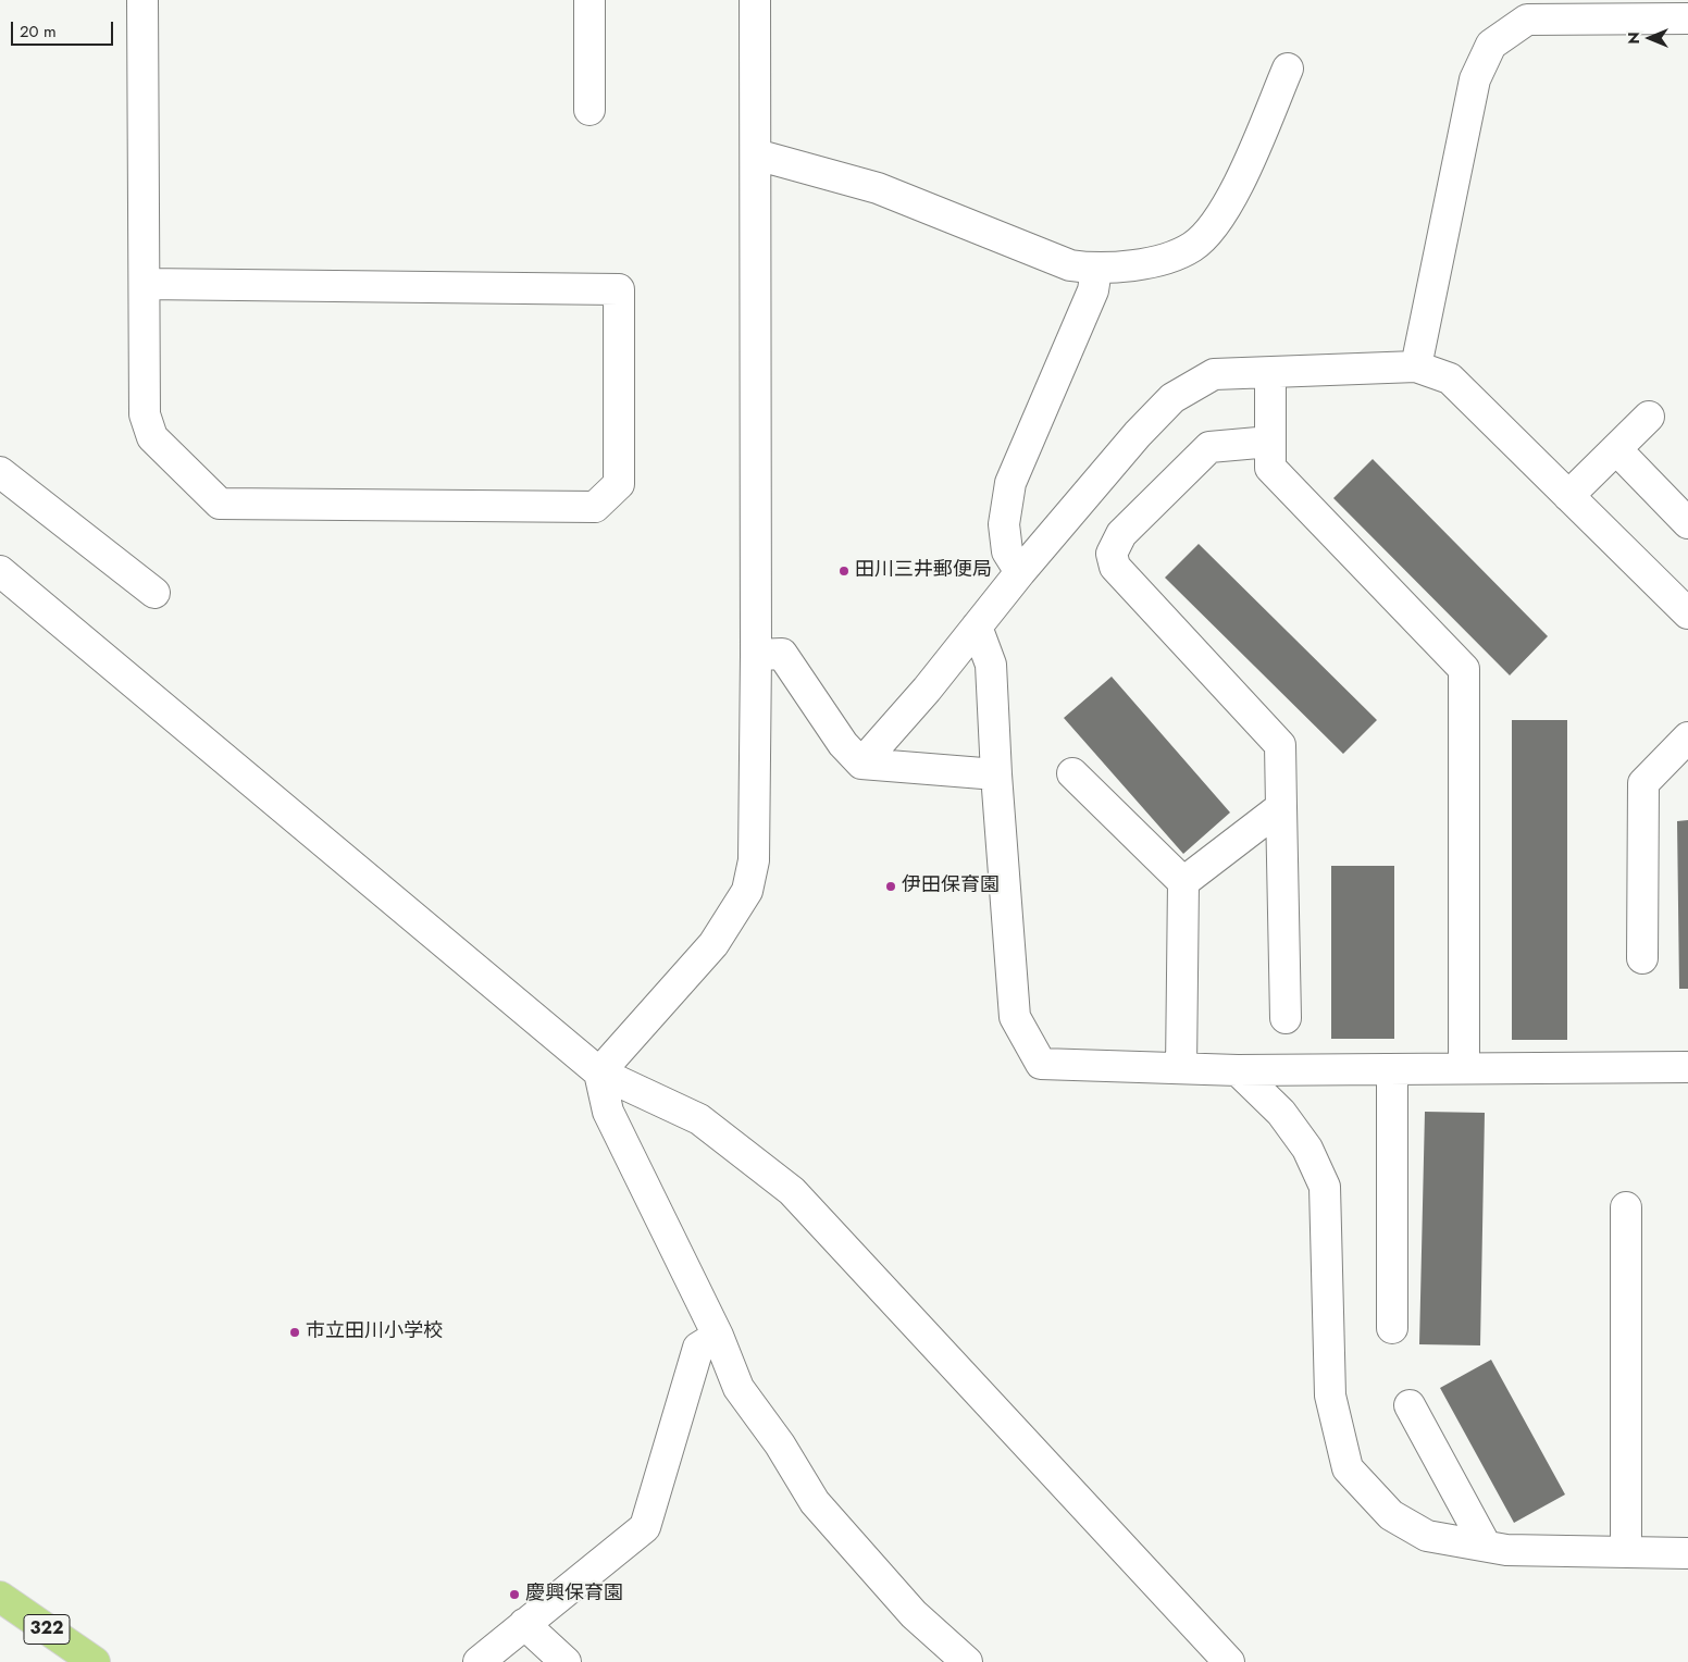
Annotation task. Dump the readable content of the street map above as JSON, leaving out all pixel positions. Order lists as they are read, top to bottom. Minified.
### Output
{"streets":{"highway":["322"]},"places":["田川三井郵便局","伊田保育園","市立田川小学校","慶興保育園"],"scale_bar":"20 m","north":"left"}
